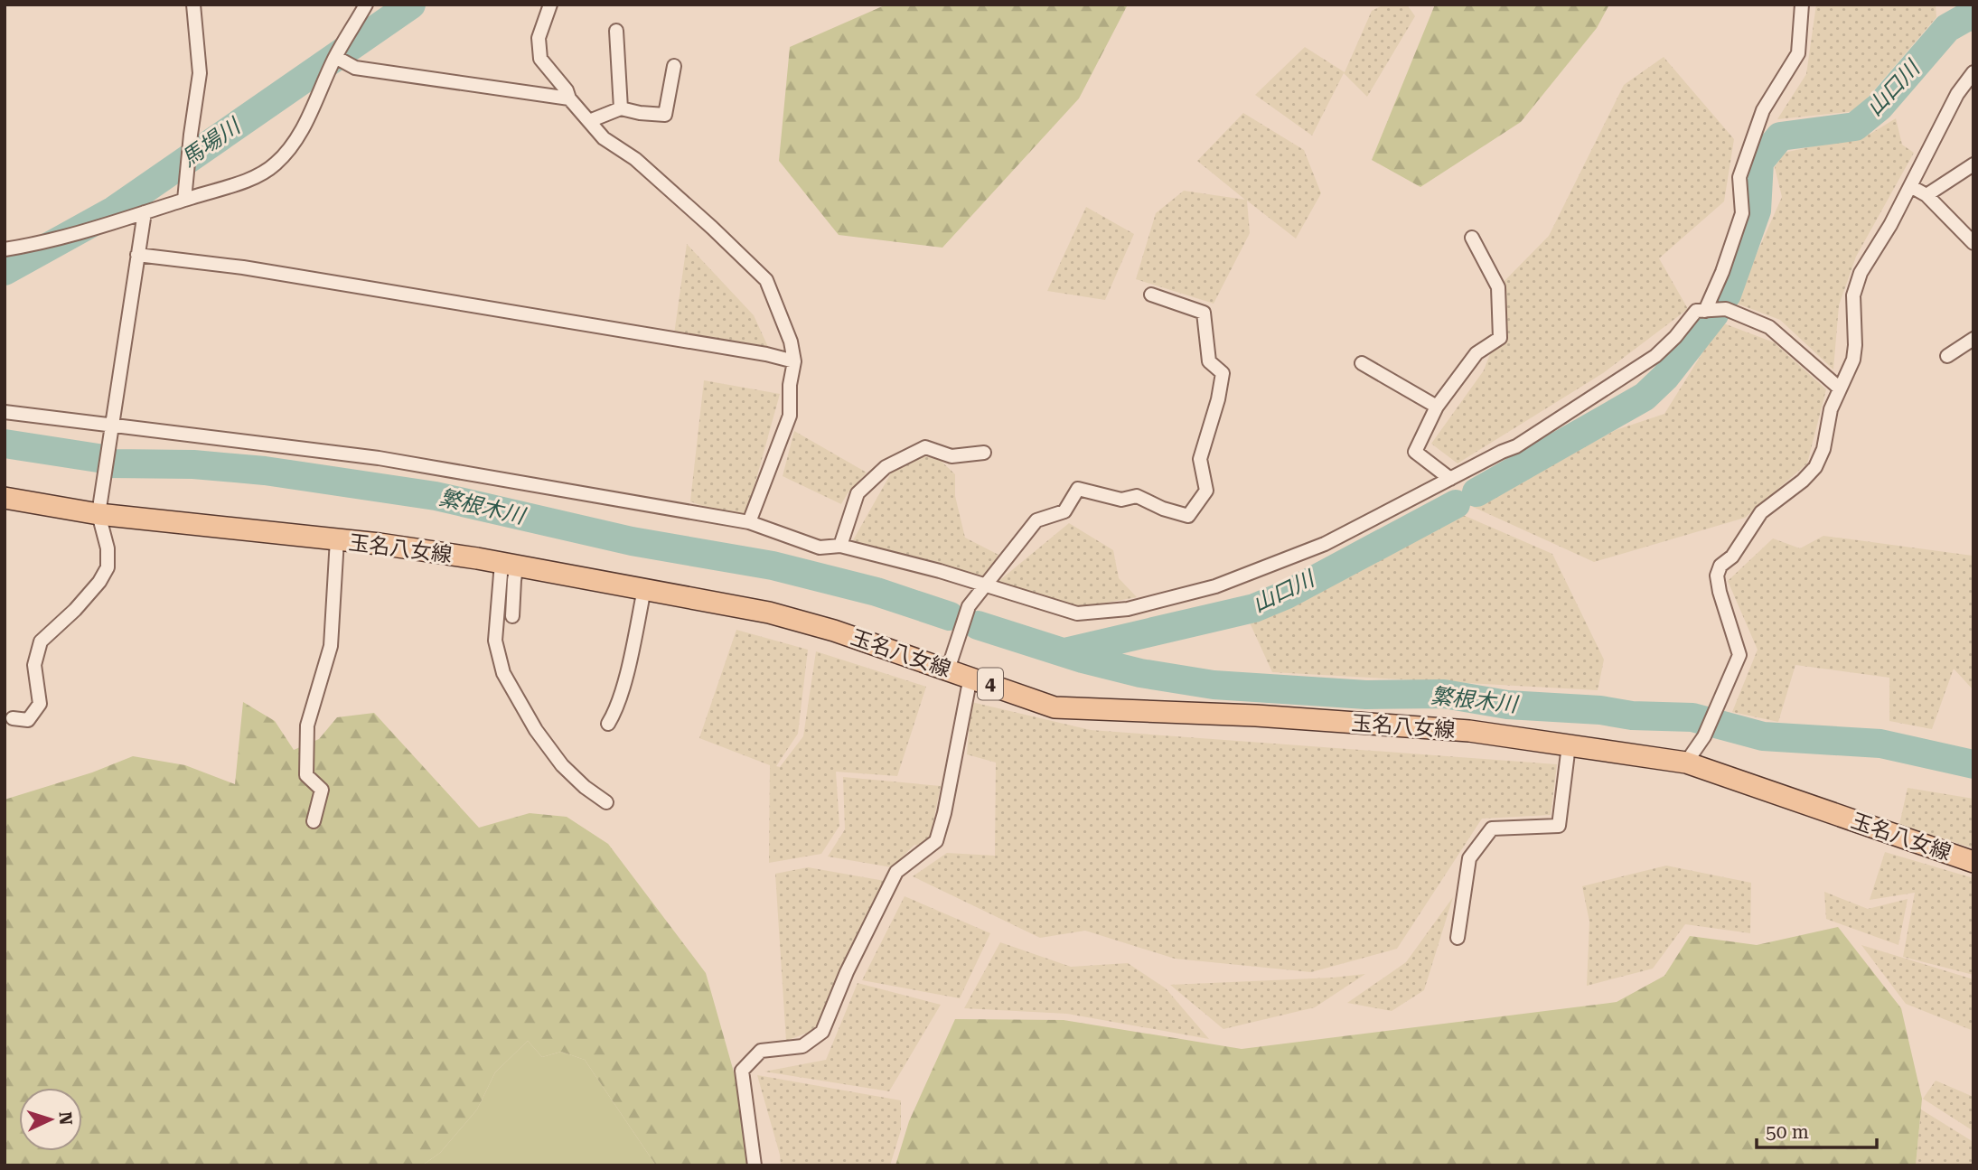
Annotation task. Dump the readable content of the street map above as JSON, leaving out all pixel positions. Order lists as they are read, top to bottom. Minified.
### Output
{"streets":{"main road":["玉名八女線","4"]},"water":["山口川","馬場川","繁根木川"],"scale_bar":"50 m","north":"right"}
